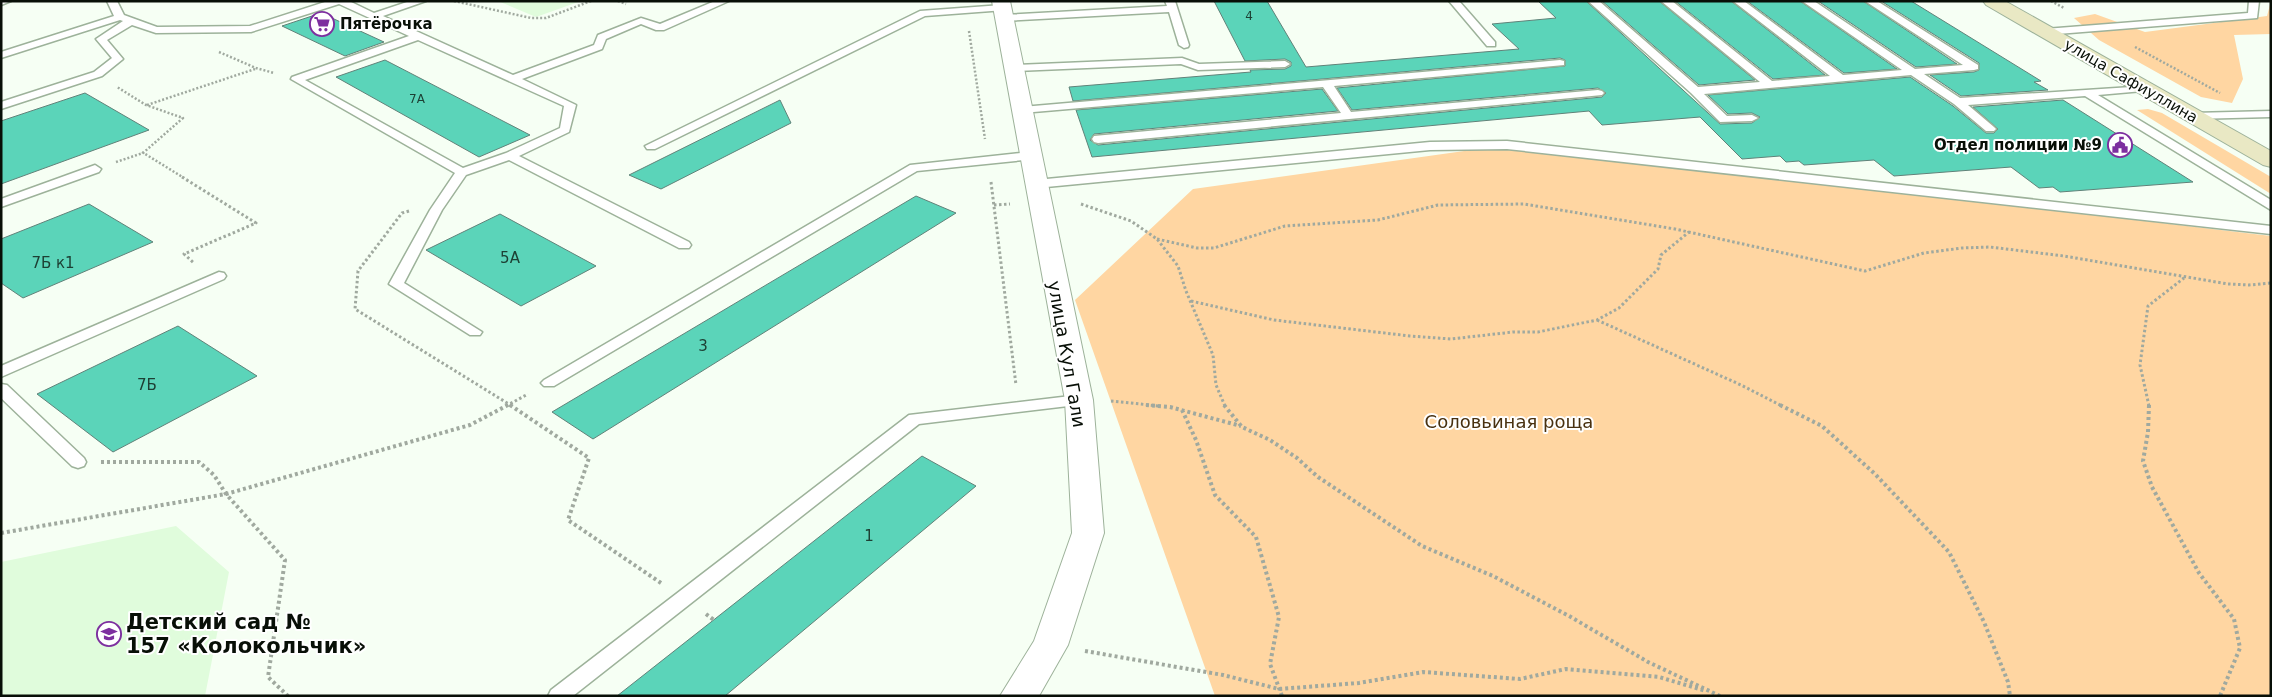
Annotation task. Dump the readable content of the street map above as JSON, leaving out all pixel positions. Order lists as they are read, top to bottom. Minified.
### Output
{"streets":{"street":["улица Сафиуллина","улица Кул Гали"]},"parks":["Соловьиная роща"],"places":{"supermarket":["Пятёрочка"],"public building":["Отдел полиции №9"],"school or university":["Детский сад № 157 «Колокольчик»"]},"house_numbers":["4","7А","5А","7Б к1","3","7Б","1"]}
